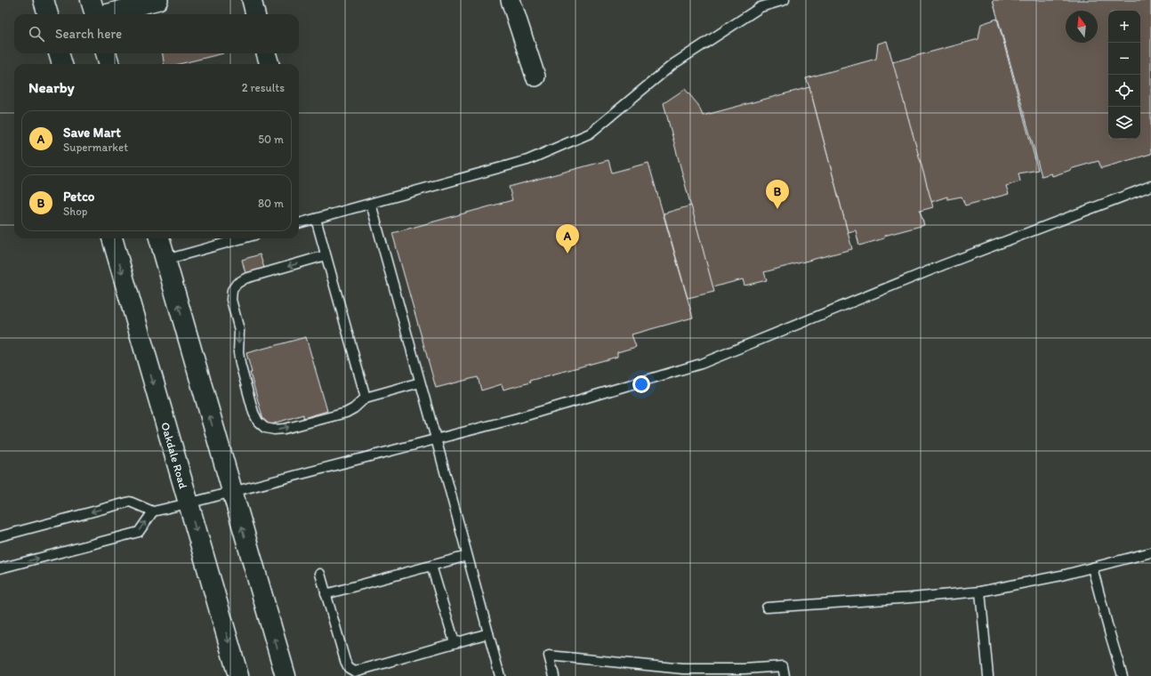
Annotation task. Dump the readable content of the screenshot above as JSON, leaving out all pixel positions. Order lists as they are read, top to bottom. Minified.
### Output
{"streets":{"main road":["Oakdale Road"]},"north":"top","page":{"map_buttons":["+","−"],"search":"Search here","heading":["Nearby","2 results"],"list":[{"mark":"A","name":"Save Mart","note":"Supermarket","value":"50 m"},{"mark":"B","name":"Petco","note":"Shop","value":"80 m"}],"pins":["B","A"]}}
